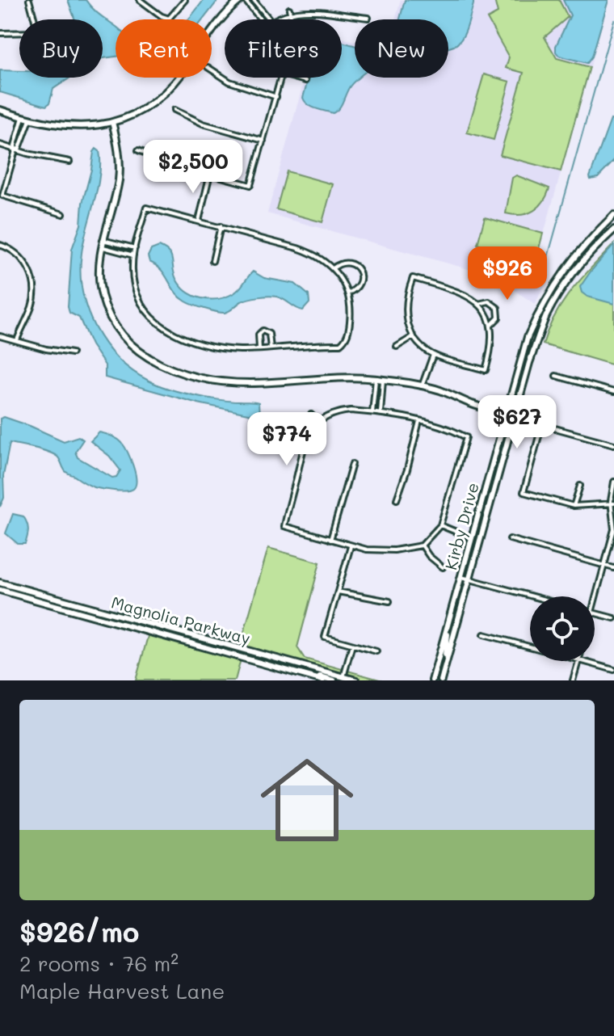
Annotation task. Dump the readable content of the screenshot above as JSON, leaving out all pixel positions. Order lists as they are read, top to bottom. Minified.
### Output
{"streets":{"main road":["Kirby Drive","Magnolia Parkway"]},"page":{"chip":["Buy","Rent","Filters","New"],"price":["$2,500","$926","$627","$774"],"list":[{"name":"$926/mo","note":"2 rooms · 76 m² · Maple Harvest Lane"}]}}
